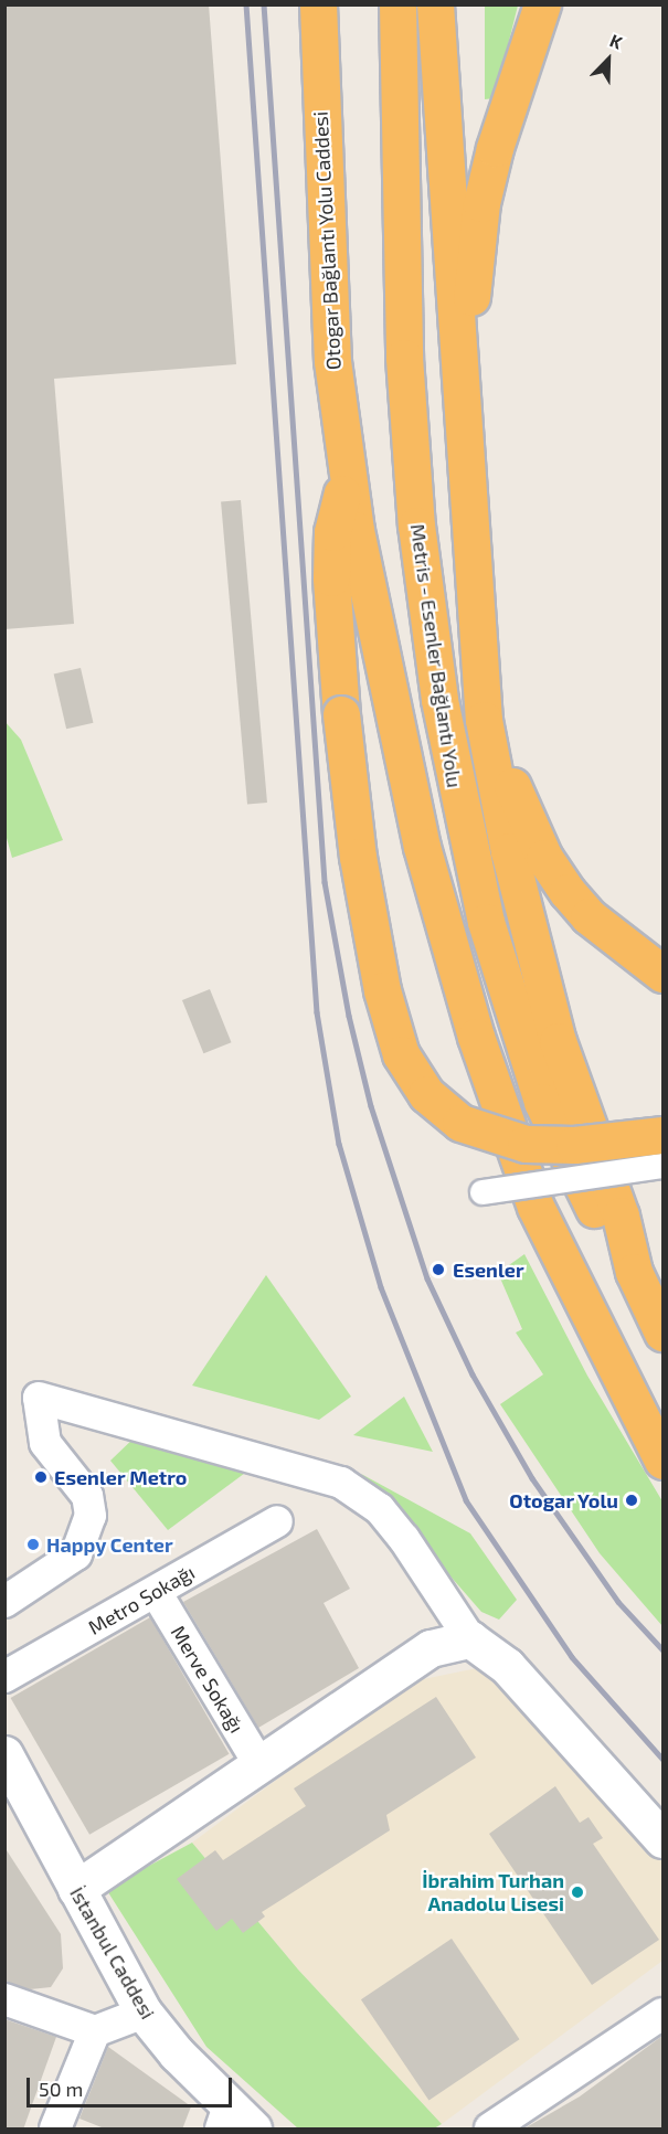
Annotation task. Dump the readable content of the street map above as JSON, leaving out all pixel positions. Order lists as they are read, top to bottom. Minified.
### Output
{"streets":{"highway":["Otogar Bağlantı Yolu Caddesi","Metris - Esenler Bağlantı Yolu"],"street":["Metro Sokağı","Merve Sokağı","İstanbul Caddesi"]},"crossings":[["Metro Sokağı","Merve Sokağı"]],"places":["Esenler","Esenler Metro","Otogar Yolu","Happy Center","İbrahim Turhan Anadolu Lisesi"],"scale_bar":"50 m","north":"top right"}
